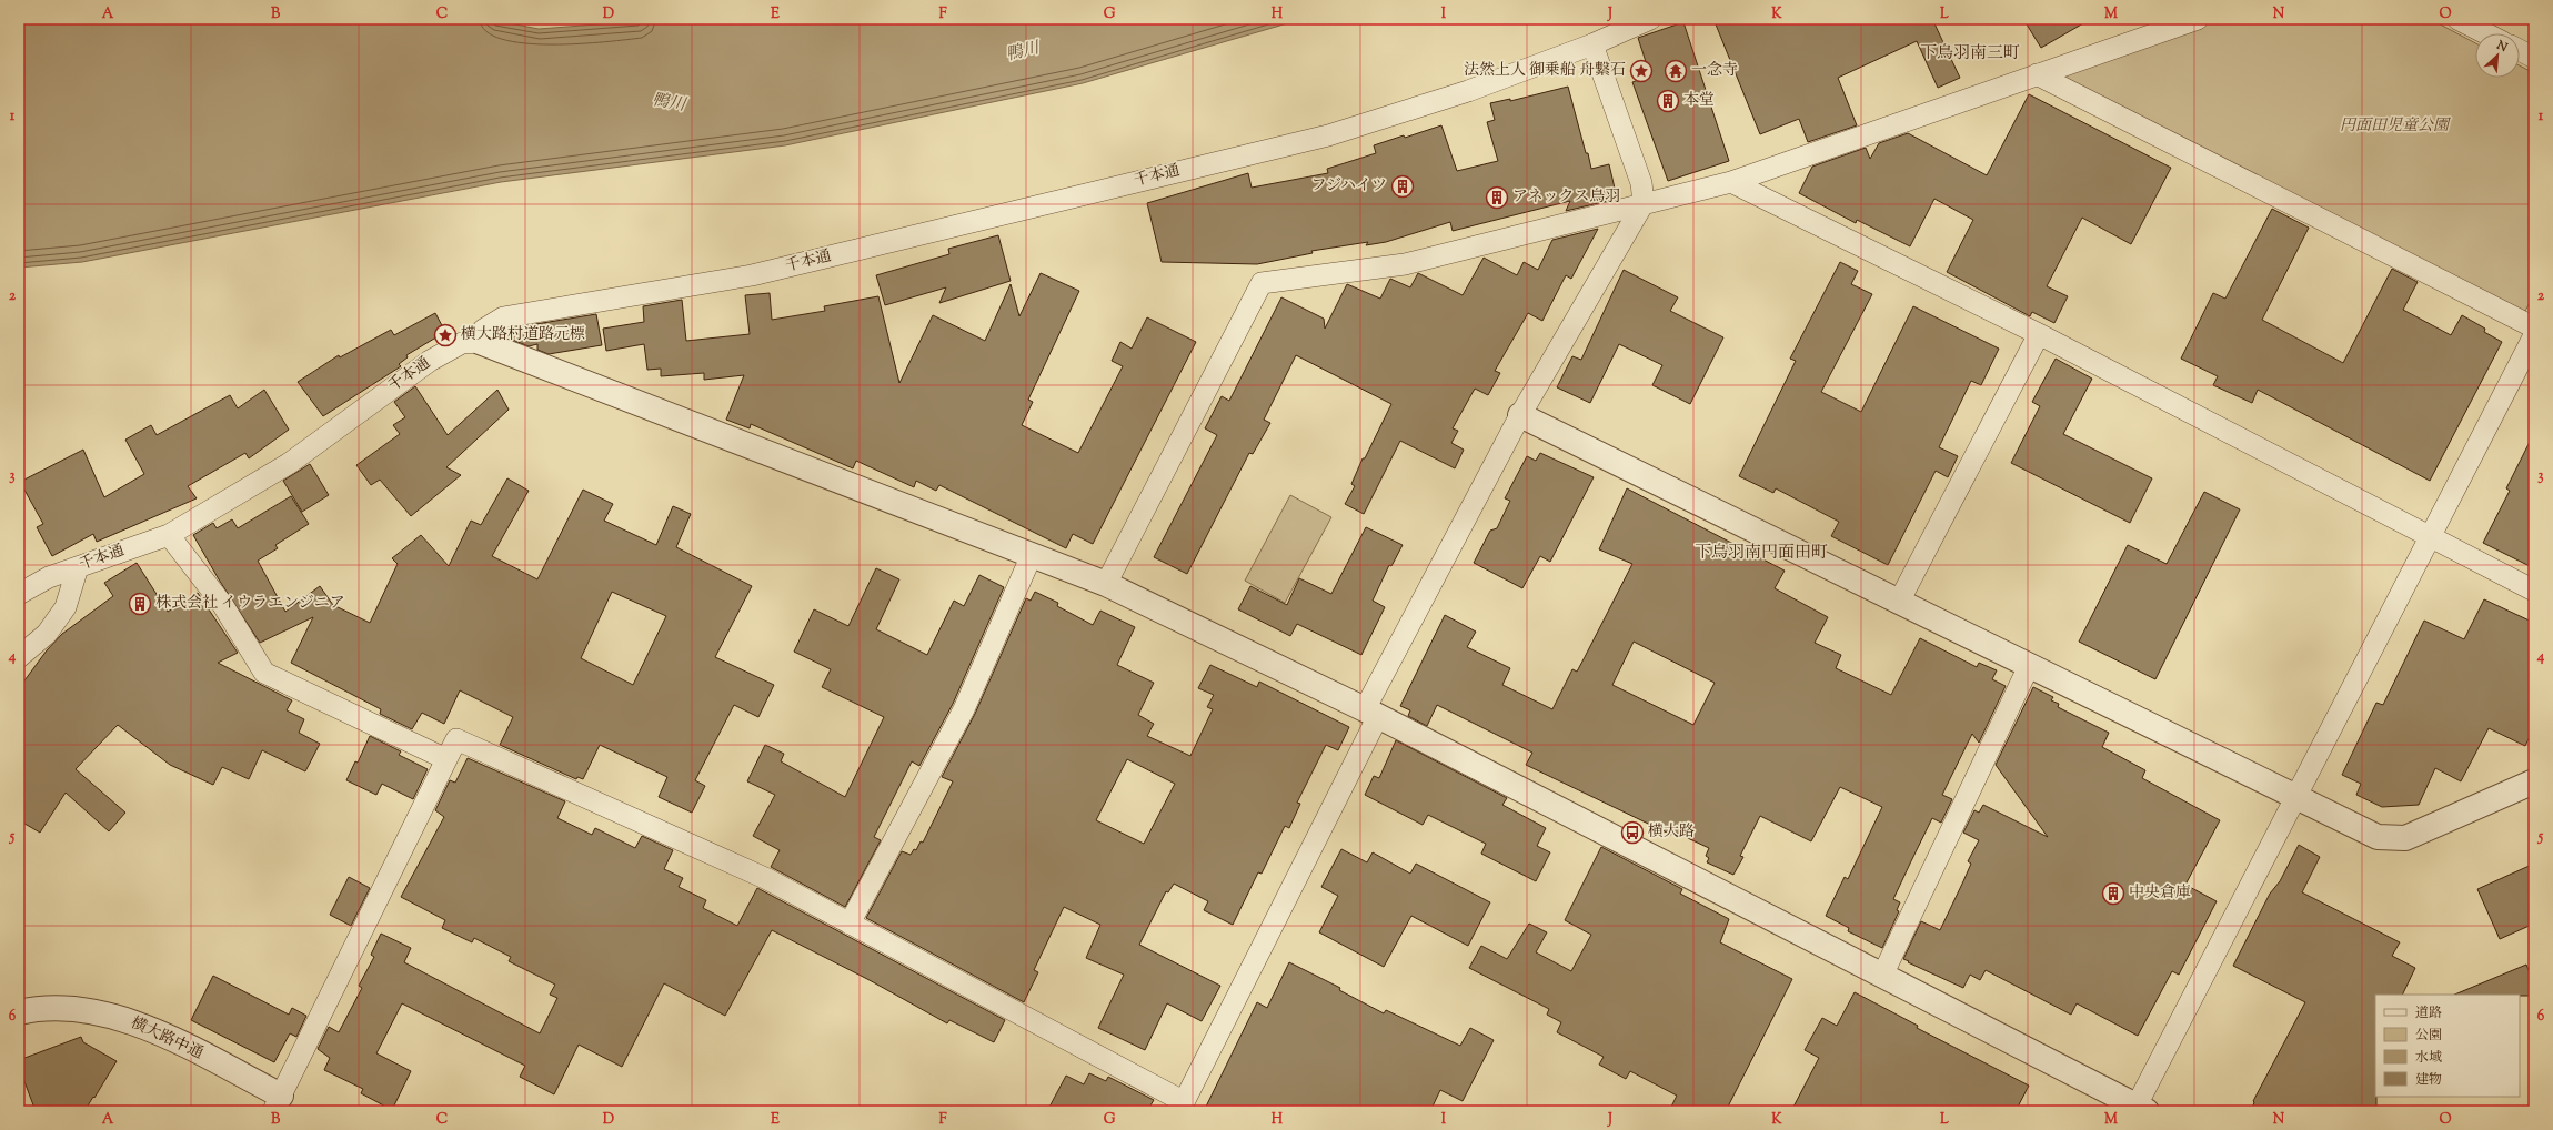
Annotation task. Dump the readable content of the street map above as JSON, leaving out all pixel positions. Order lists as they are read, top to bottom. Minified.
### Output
{"streets":{"street":["千本通","横大路中通"]},"districts":["下鳥羽南三町","下鳥羽南円面田町"],"water":["鴨川"],"parks":["円面田児童公園"],"places":{"place":["法然上人 御乗船 舟繋石","横大路村道路元標"],"temple":["一念寺"],"building":["本堂","フジハイツ","アネックス鳥羽","株式会社 イウラエンジニア","中央倉庫"],"bus stop":["横大路"]},"legend":["道路","公園","水域","建物"],"north":"top right","grid":{"columns":["A","B","C","D","E","F","G","H","I","J","K","L","M","N","O"],"rows":["1","2","3","4","5","6"]}}
